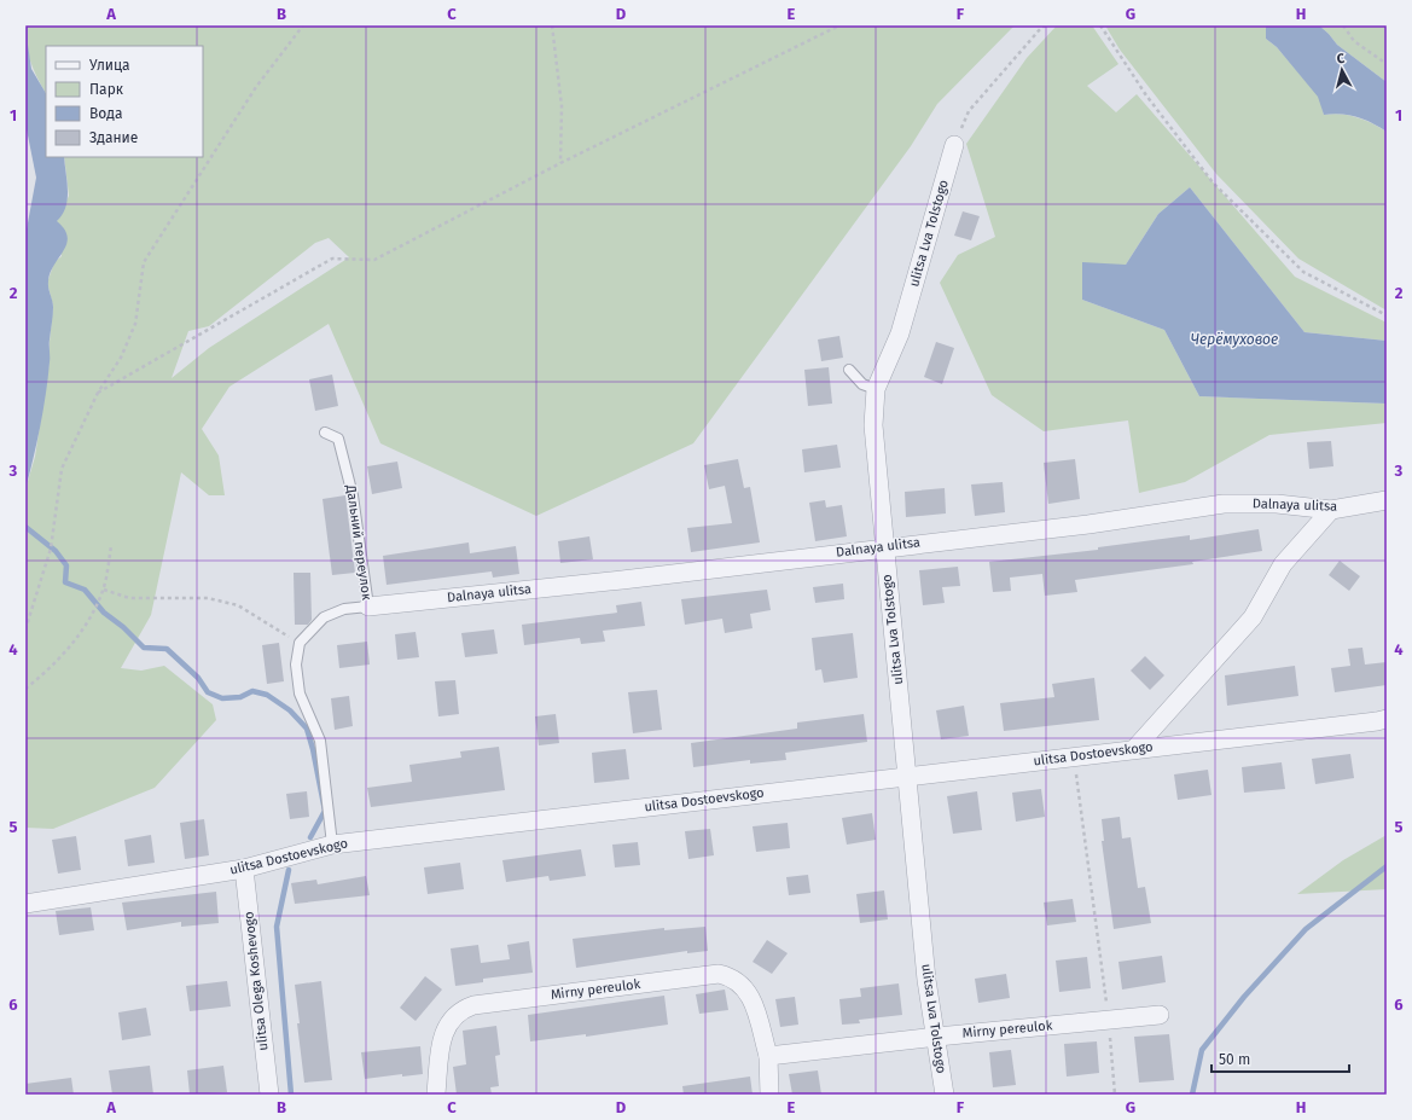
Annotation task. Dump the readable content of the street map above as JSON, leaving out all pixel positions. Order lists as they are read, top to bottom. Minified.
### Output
{"streets":{"street":["ulitsa Lva Tolstogo","Dalnaya ulitsa","ulitsa Dostoevskogo","ulitsa Olega Koshevogo","Mirny pereulok"],"lane":["Дальний переулок"]},"crossings":[["ulitsa Lva Tolstogo","Dalnaya ulitsa"],["ulitsa Lva Tolstogo","ulitsa Dostoevskogo"],["ulitsa Lva Tolstogo","Mirny pereulok"],["Dalnaya ulitsa","Дальний переулок"],["ulitsa Dostoevskogo","ulitsa Olega Koshevogo"]],"water":["Черёмуховое"],"legend":["Улица","Парк","Вода","Здание"],"scale_bar":"50 m","north":"top","grid":{"columns":["A","B","C","D","E","F","G","H"],"rows":["1","2","3","4","5","6"]}}
